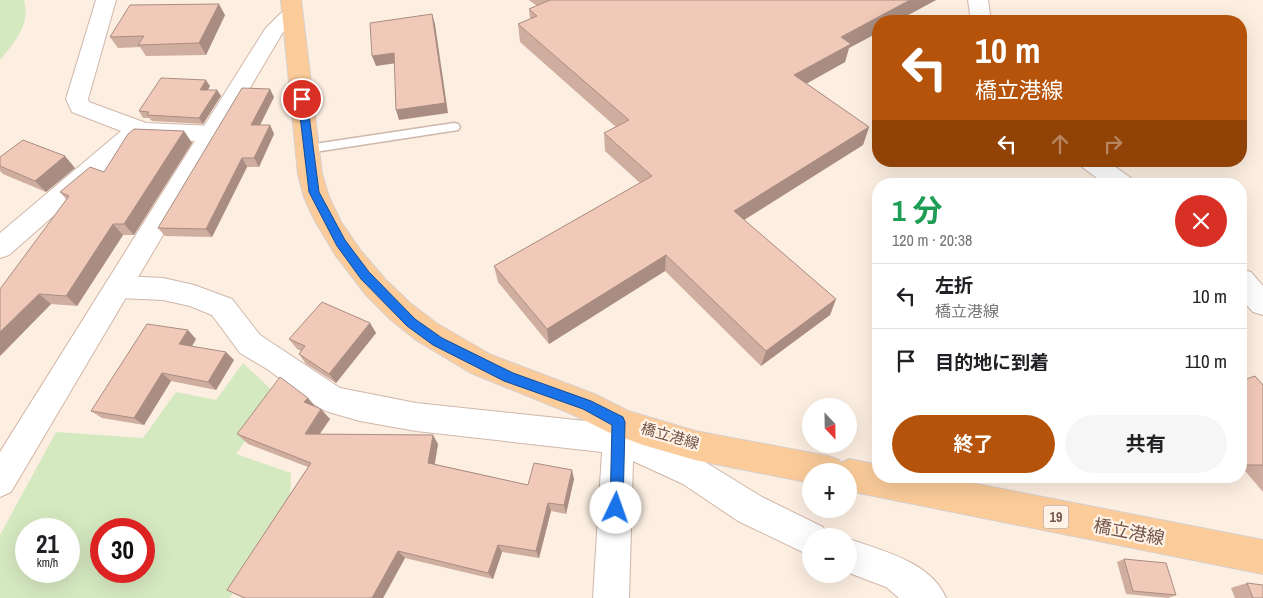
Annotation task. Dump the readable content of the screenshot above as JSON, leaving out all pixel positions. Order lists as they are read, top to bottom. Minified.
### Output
{"streets":{"main road":["橋立港線","19"]},"north":"bottom","page":{"turn":["10 m","橋立港線"],"heading":["1 分","120 m · 20:38"],"list":[{"name":"左折","note":"橋立港線","value":"10 m"},{"name":"目的地に到着","value":"110 m"}],"map_buttons":["+","−"],"buttons":["終了","共有"],"speed":"21 km/h","limit":"30"}}
